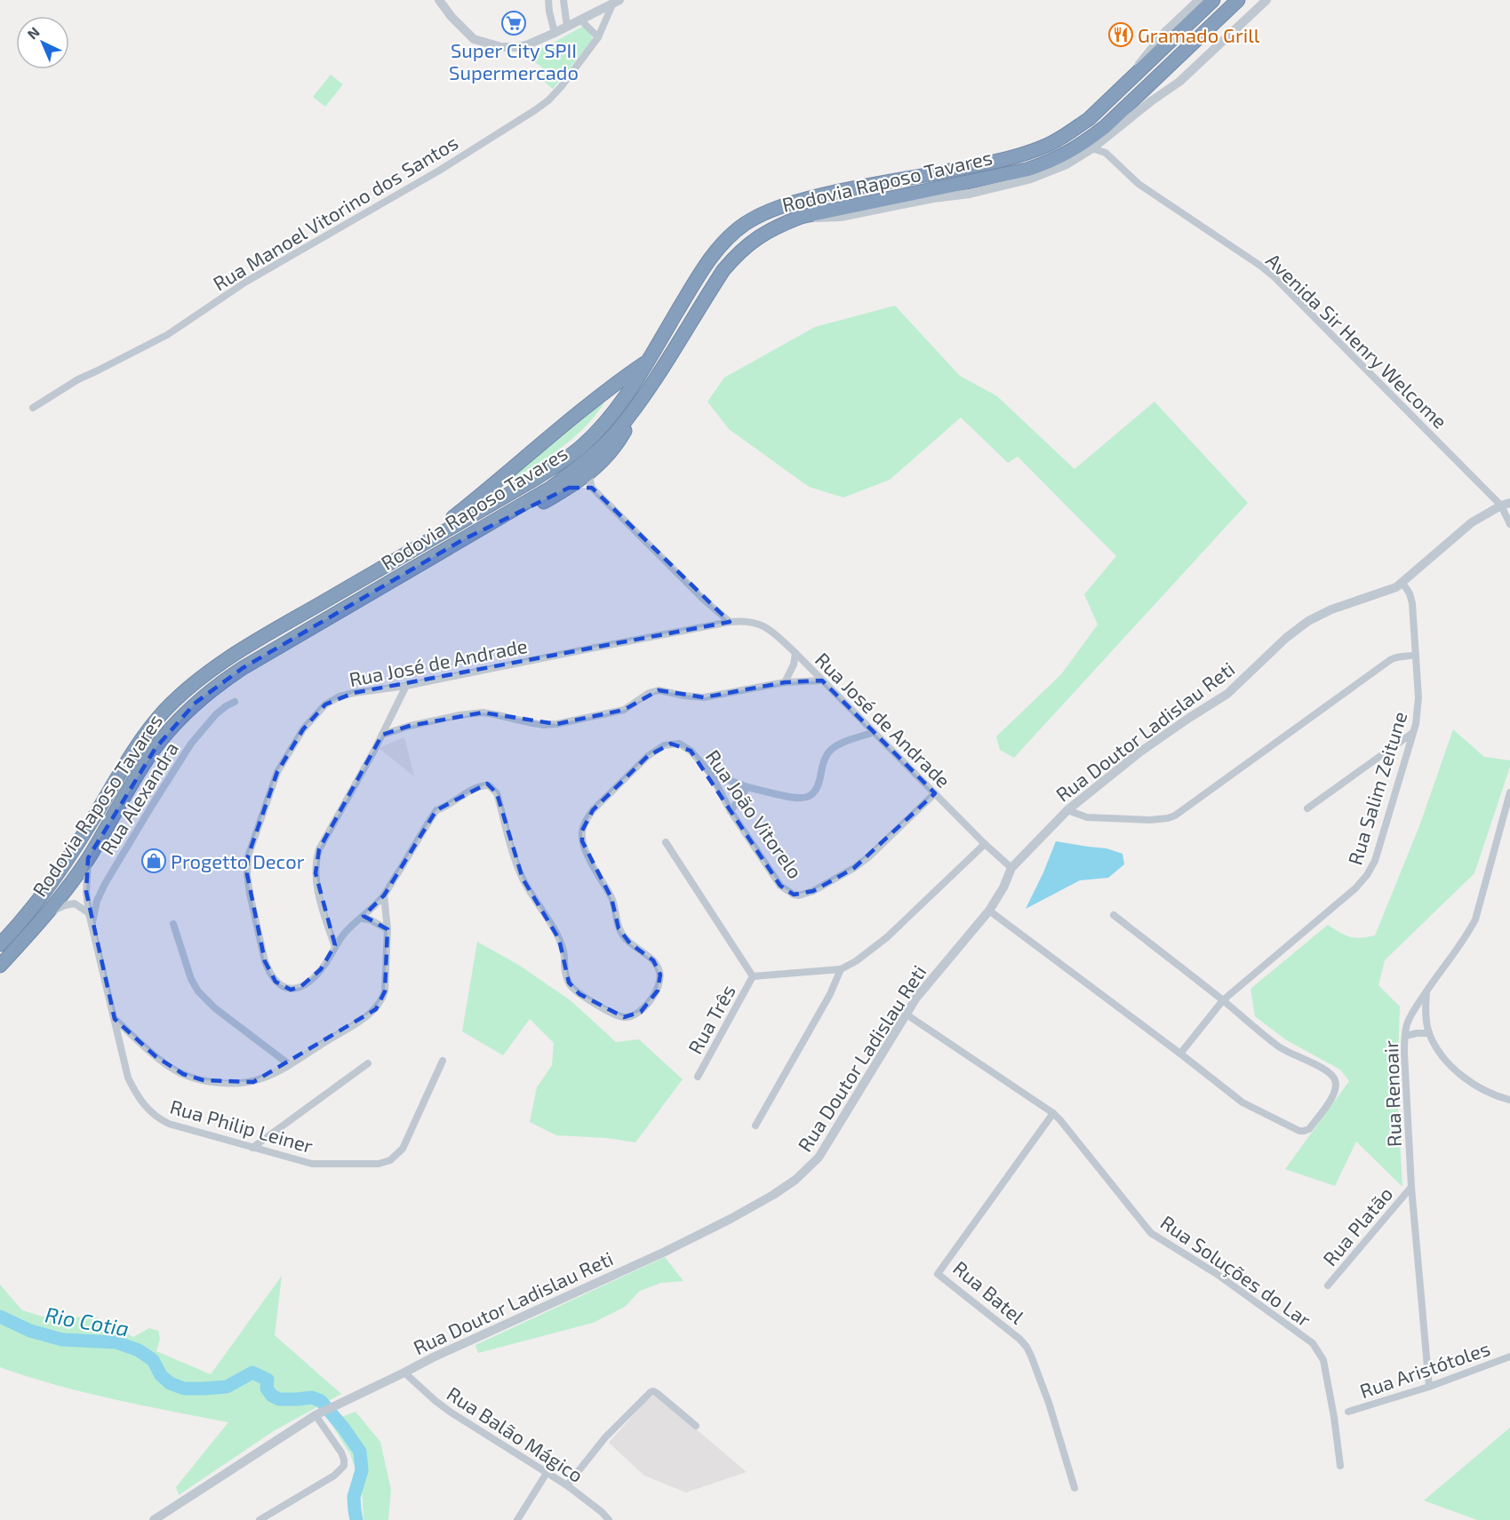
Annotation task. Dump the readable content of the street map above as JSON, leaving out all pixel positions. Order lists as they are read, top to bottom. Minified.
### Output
{"streets":{"highway":["Rodovia Raposo Tavares"],"street":["Rua Manoel Vitorino dos Santos","Avenida Sir Henry Welcome","Rua José de Andrade","Rua Doutor Ladislau Reti","Rua Salim Zeitune","Rua Alexandra","Rua João Vitorelo","Rua Três","Rua Renoair","Rua Philip Leiner","Rua Platão","Rua Soluções do Lar","Rua Batel","Rua Aristótoles","Rua Balão Mágico"]},"crossings":[["Rodovia Raposo Tavares","Rua Philip Leiner"],["Avenida Sir Henry Welcome","Rua Doutor Ladislau Reti"],["Rua José de Andrade","Rua Doutor Ladislau Reti"],["Rua José de Andrade","Rua João Vitorelo"],["Rua Doutor Ladislau Reti","Rua Salim Zeitune"],["Rua Doutor Ladislau Reti","Rua Soluções do Lar"],["Rua Doutor Ladislau Reti","Rua Balão Mágico"],["Rua Alexandra","Rua Philip Leiner"],["Rua Renoair","Rua Platão"],["Rua Renoair","Rua Aristótoles"],["Rua Soluções do Lar","Rua Batel"]],"water":["Rio Cotia"],"places":{"supermarket":["Super City SPII Supermercado"],"restaurant":["Gramado Grill"],"shop":["Progetto Decor"]},"north":"top left"}
